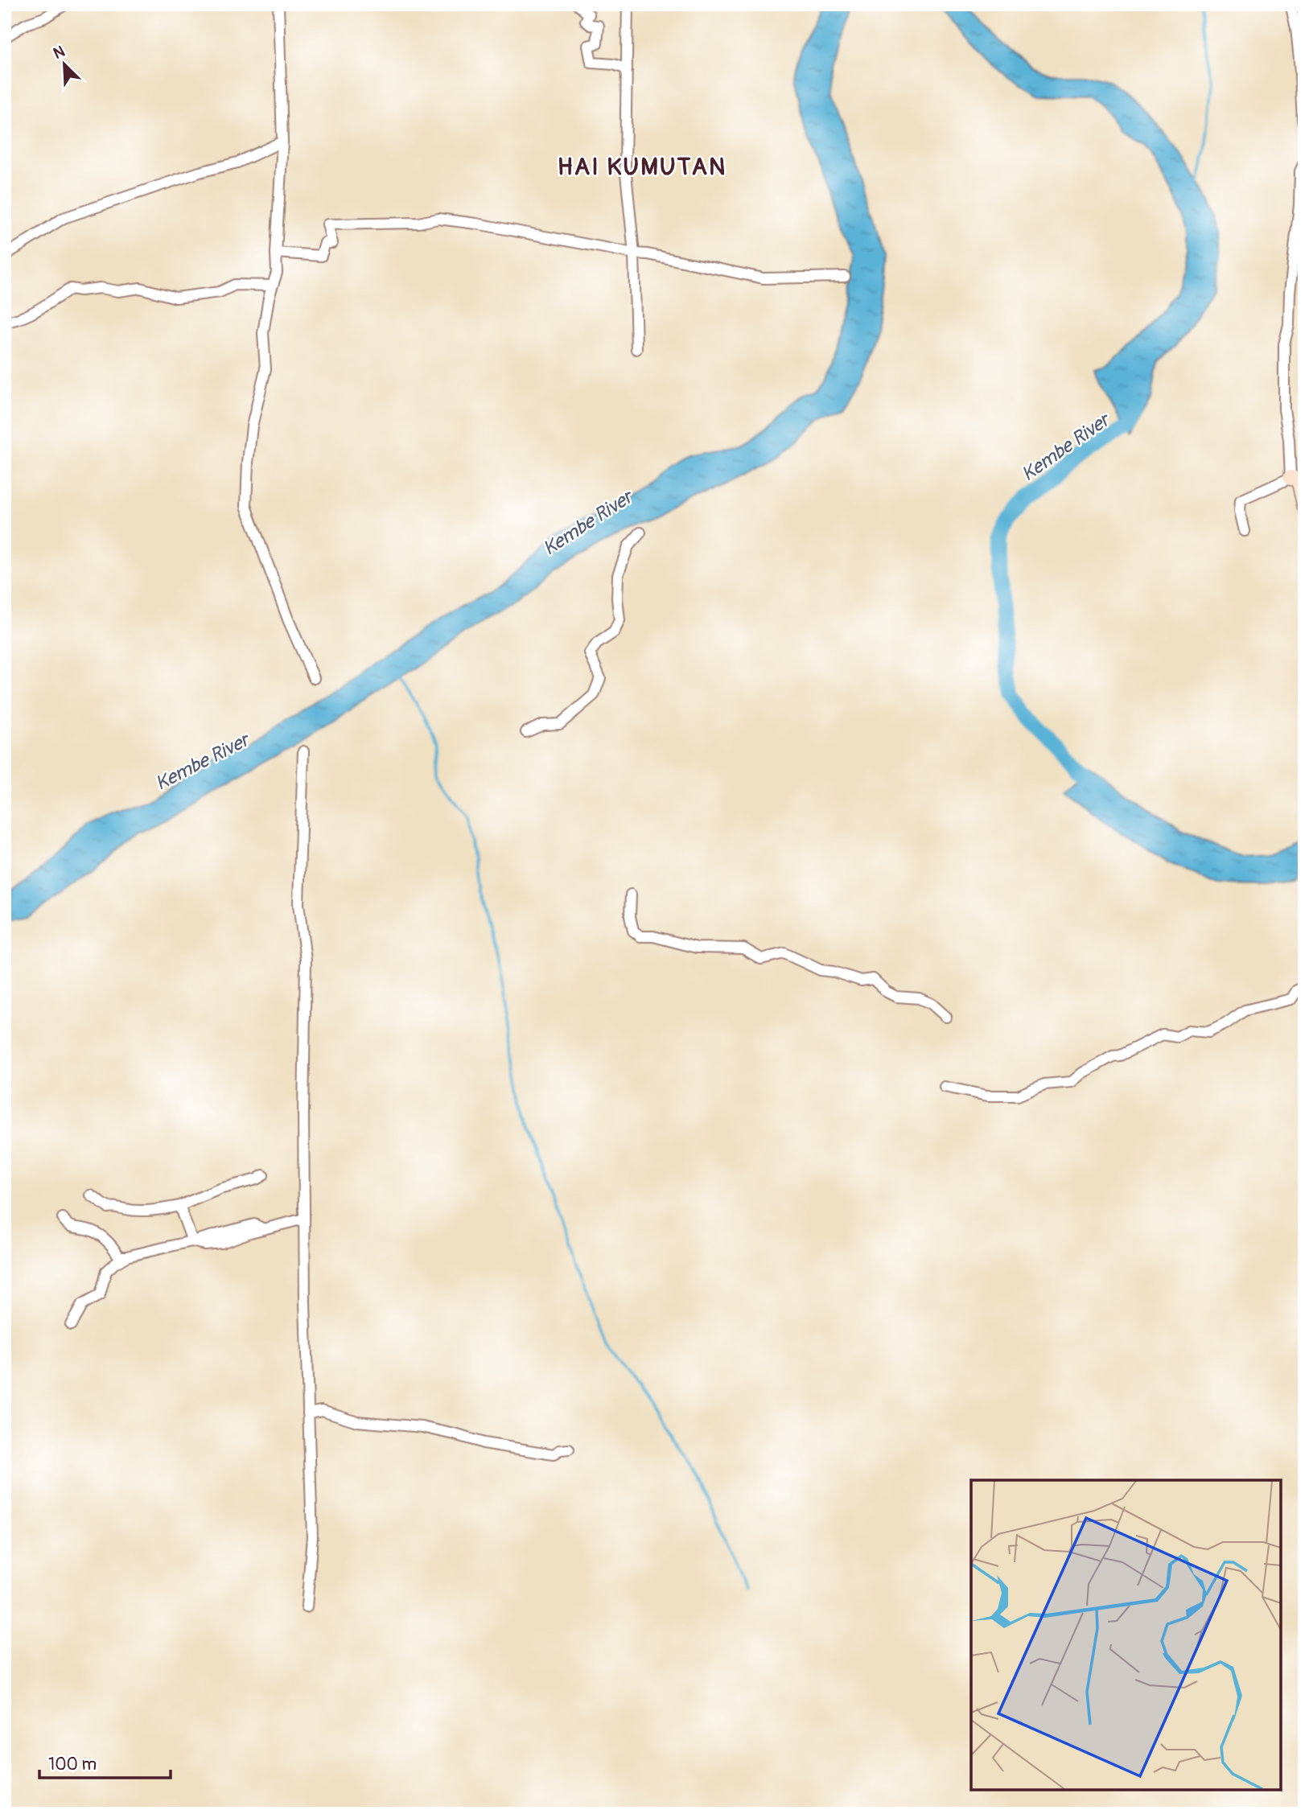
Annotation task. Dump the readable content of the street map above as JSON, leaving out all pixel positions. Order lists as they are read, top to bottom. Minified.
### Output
{"districts":["HAI KUMUTAN"],"water":["Kembe River"],"scale_bar":"100 m","north":"top left"}
